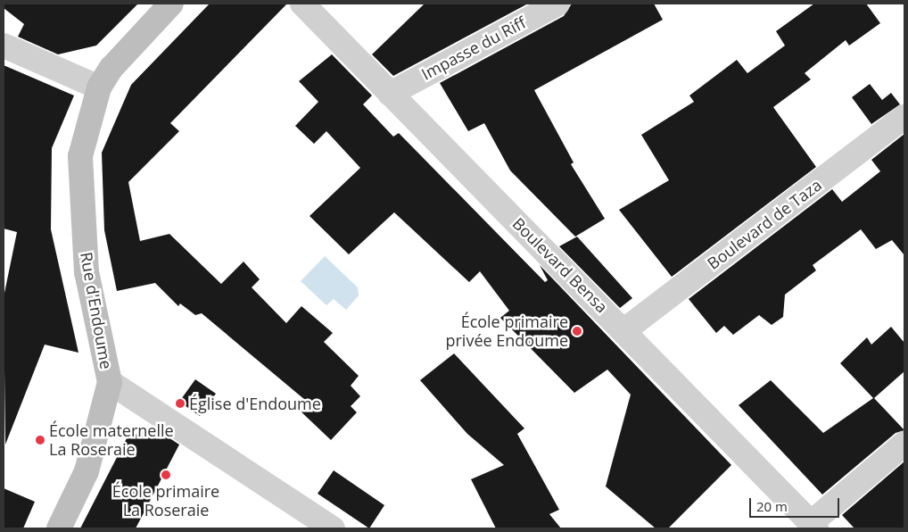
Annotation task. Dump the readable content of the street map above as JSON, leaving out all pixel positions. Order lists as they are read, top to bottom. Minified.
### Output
{"streets":{"street":["Impasse du Riff","Boulevard de Taza","Boulevard Bensa","Rue d'Endoume"]},"crossings":[["Impasse du Riff","Boulevard Bensa"],["Boulevard de Taza","Boulevard Bensa"]],"places":["École primaire privée Endoume","Église d'Endoume","École maternelle La Roseraie","École primaire La Roseraie"],"scale_bar":"20 m"}
